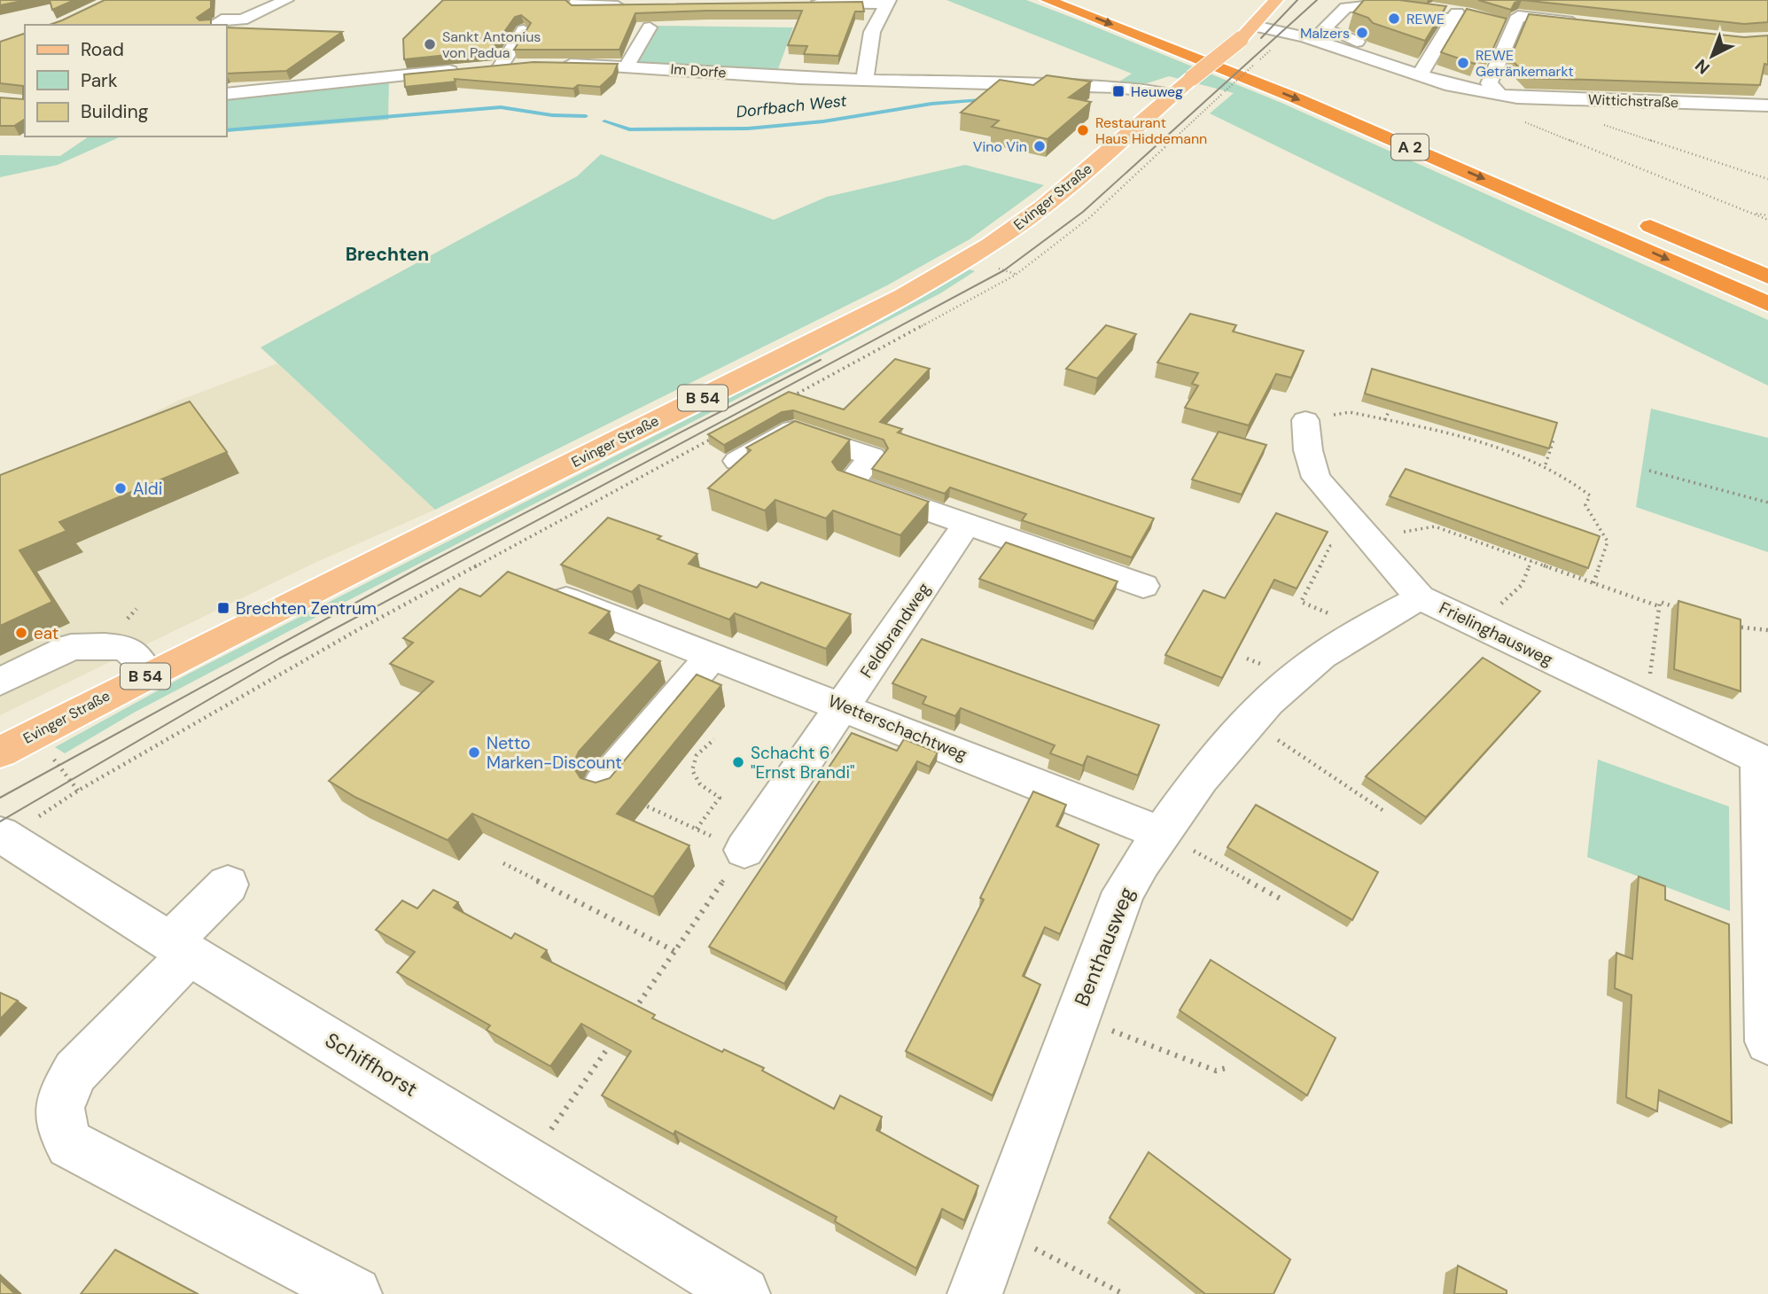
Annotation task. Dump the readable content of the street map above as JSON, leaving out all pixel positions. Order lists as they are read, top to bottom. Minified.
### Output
{"streets":{"highway":["A 2"],"main road":["Evinger Straße","B 54"],"street":["Im Dorfe","Wittichstraße","Feldbrandweg","Frielinghausweg","Wetterschachtweg","Benthausweg","Schiffhorst"]},"crossings":[["Im Dorfe","Evinger Straße"],["Wittichstraße","Evinger Straße"],["Feldbrandweg","Wetterschachtweg"],["Frielinghausweg","Benthausweg"],["Wetterschachtweg","Benthausweg"]],"districts":["Brechten"],"water":["Dorfbach West"],"places":{"other":["REWE","Malzers","Sankt Antonius von Padua","REWE Getränkemarkt","Restaurant Haus Hiddemann","Vino Vin","Aldi","eat","Netto Marken-Discount","Schacht 6 \"Ernst Brandi\""],"transit":["Heuweg","Brechten Zentrum"]},"legend":["Road","Park","Building"],"north":"bottom left"}
